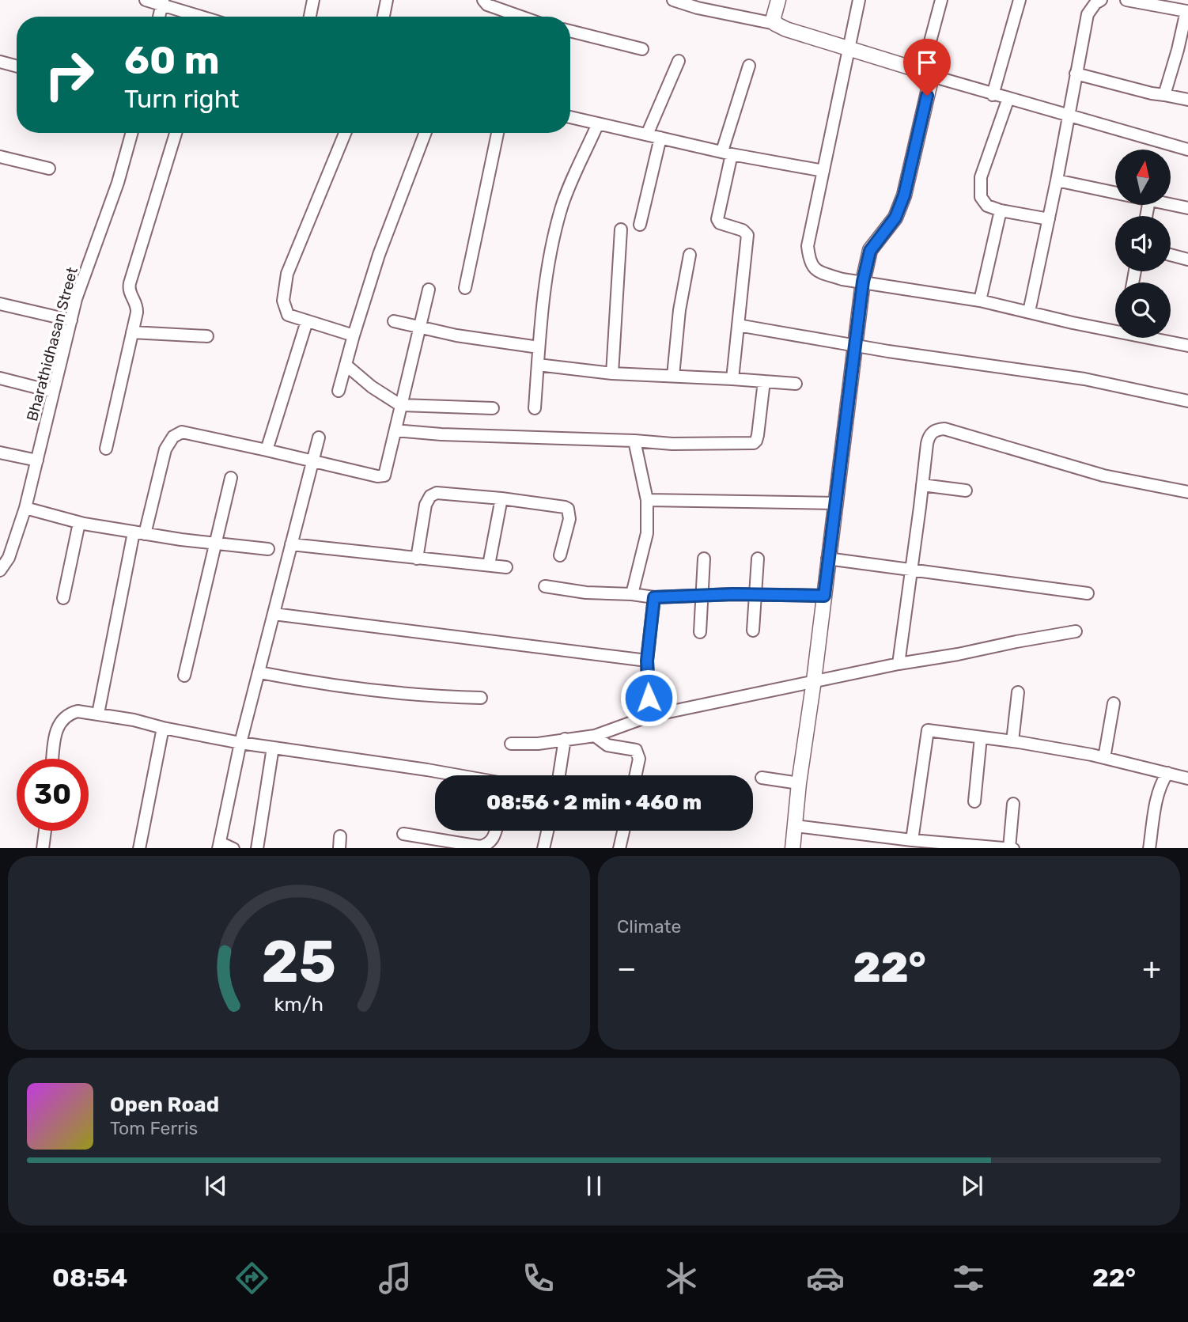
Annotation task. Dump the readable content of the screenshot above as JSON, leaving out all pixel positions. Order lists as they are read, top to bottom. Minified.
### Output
{"streets":{"street":["Bharathidhasan Street"]},"north":"top","page":{"turn":["60 m","Turn right"],"limit":"30","trip":"08:56 · 2 min · 460 m","tile":"Climate","heat":["−","22°","+"],"song":["Open Road","Tom Ferris"],"tabs":["08:54","22°"],"gauge":["25","km/h"]}}
